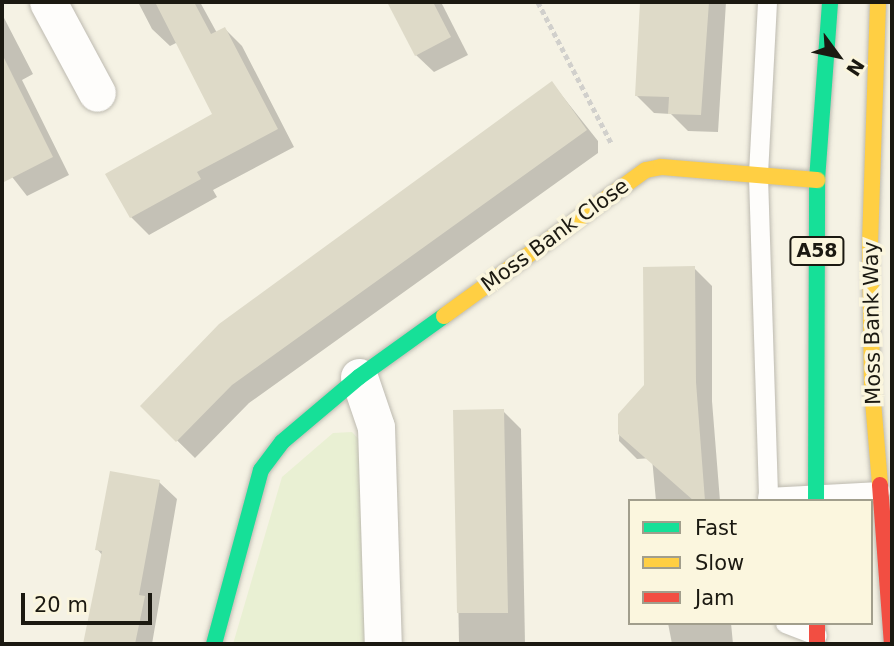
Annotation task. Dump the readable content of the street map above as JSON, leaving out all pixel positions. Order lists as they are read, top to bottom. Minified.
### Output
{"streets":{"main road":["Moss Bank Close","A58","Moss Bank Way"]},"crossings":[["Moss Bank Close","A58"]],"legend":["Fast","Slow","Jam"],"scale_bar":"20 m","north":"bottom right"}
